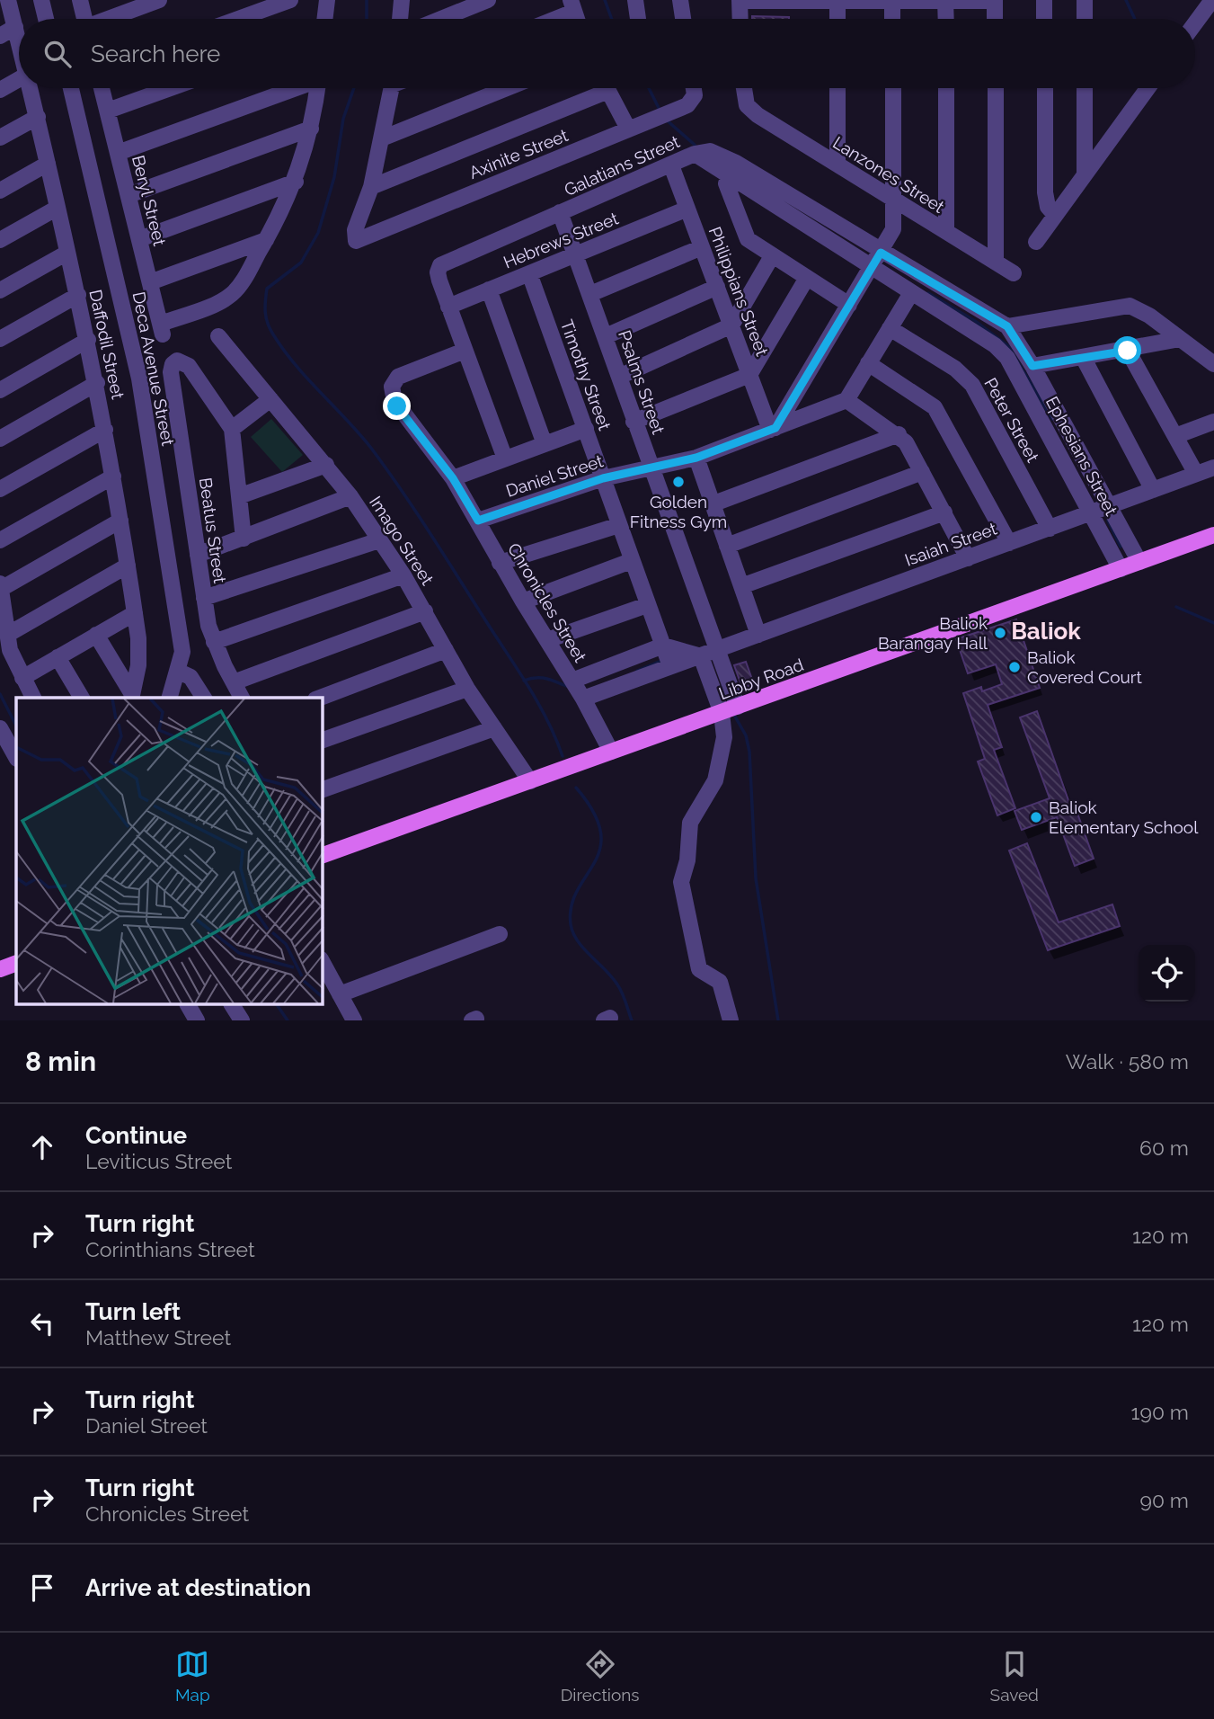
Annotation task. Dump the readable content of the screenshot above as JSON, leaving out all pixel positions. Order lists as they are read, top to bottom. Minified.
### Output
{"streets":{"main road":["Libby Road"],"street":["Axinite Street","Galatians Street","Lanzones Street","Beryl Street","Hebrews Street","Philippians Street","Daffodil Street","Deca Avenue Street","Timothy Street","Psalms Street","Peter Street","Ephesians Street","Daniel Street","Beatus Street","Imago Street","Isaiah Street","Chronicles Street"]},"crossings":[["Galatians Street","Hebrews Street"],["Galatians Street","Philippians Street"],["Galatians Street","Psalms Street"],["Galatians Street","Ephesians Street"],["Hebrews Street","Philippians Street"],["Hebrews Street","Timothy Street"],["Hebrews Street","Psalms Street"],["Philippians Street","Daniel Street"],["Timothy Street","Daniel Street"],["Timothy Street","Isaiah Street"],["Psalms Street","Daniel Street"],["Psalms Street","Isaiah Street"],["Psalms Street","Libby Road"],["Peter Street","Isaiah Street"],["Ephesians Street","Isaiah Street"],["Ephesians Street","Libby Road"],["Daniel Street","Chronicles Street"],["Imago Street","Libby Road"],["Isaiah Street","Chronicles Street"],["Chronicles Street","Libby Road"]],"districts":["Baliok"],"places":["Golden Fitness Gym","Baliok Barangay Hall","Baliok Covered Court","Baliok Elementary School"],"page":{"search":"Search here","heading":["8 min","Walk · 580 m"],"list":[["Continue","Leviticus Street","60 m"],["Turn right","Corinthians Street","120 m"],["Turn left","Matthew Street","120 m"],["Turn right","Daniel Street","190 m"],["Turn right","Chronicles Street","90 m"],"Arrive at destination"],"nav":["Map","Directions","Saved"]}}
